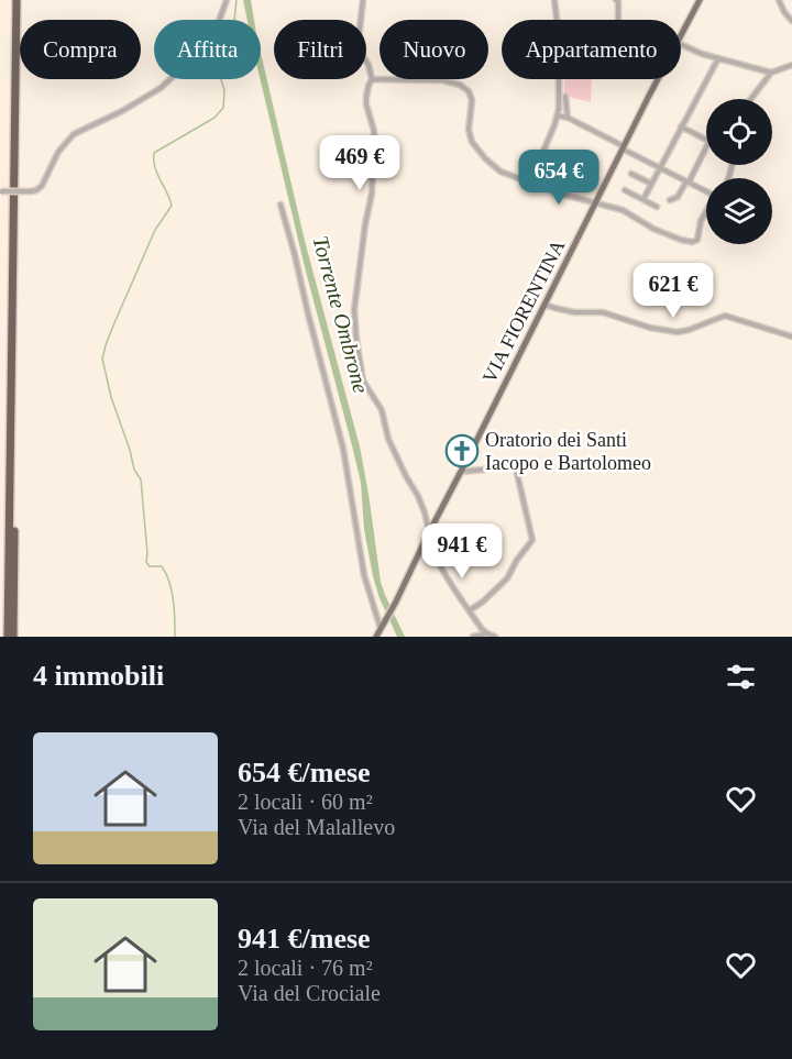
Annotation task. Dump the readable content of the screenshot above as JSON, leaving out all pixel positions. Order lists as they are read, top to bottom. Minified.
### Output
{"streets":{"main road":["VIA FIORENTINA"]},"water":["Torrente Ombrone"],"places":{"church":["Oratorio dei Santi Iacopo e Bartolomeo"]},"page":{"chip":["Compra","Affitta","Filtri","Nuovo","Appartamento"],"price":["469 €","654 €","621 €","941 €"],"heading":"4 immobili","list":[{"name":"654 €/mese","note":"2 locali · 60 m² · Via del Malallevo"},{"name":"941 €/mese","note":"2 locali · 76 m² · Via del Crociale"}]}}
